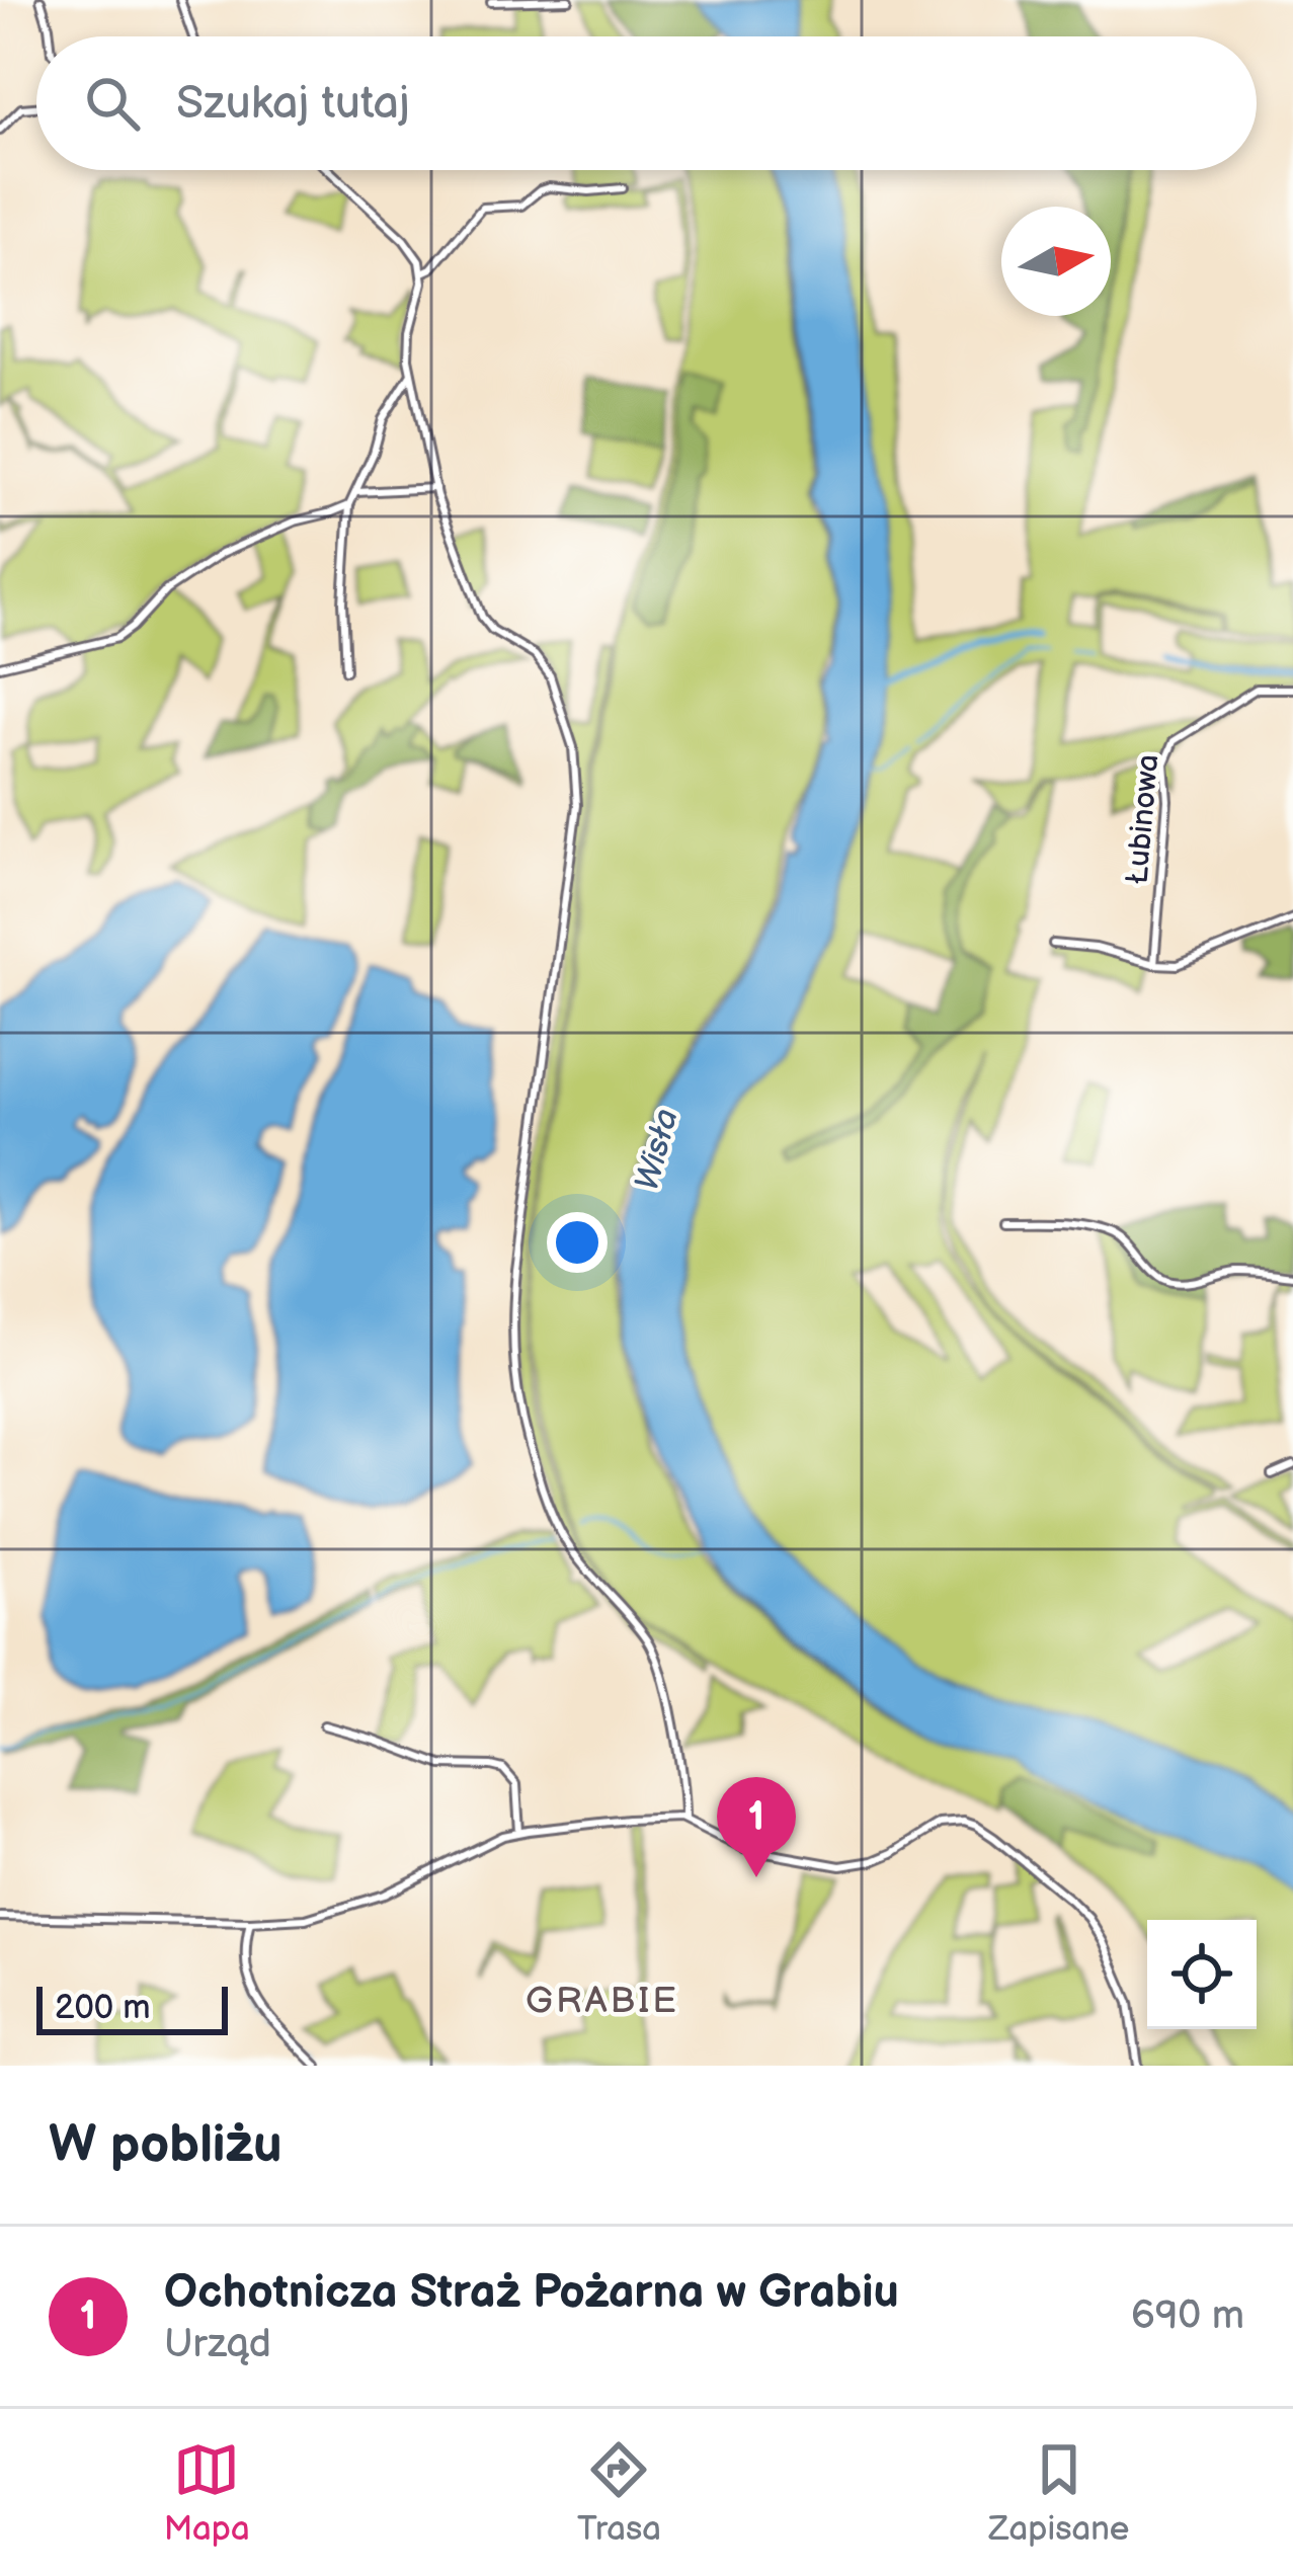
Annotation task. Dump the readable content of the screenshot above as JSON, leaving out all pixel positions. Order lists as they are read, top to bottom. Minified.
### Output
{"streets":{"street":["Łubinowa"]},"districts":["GRABIE"],"water":["Wisła"],"scale_bar":"200 m","north":"right","page":{"search":"Szukaj tutaj","pins":"1","scale":"200 m","heading":"W pobliżu","list":[{"mark":"1","name":"Ochotnicza Straż Pożarna w Grabiu","note":"Urząd","value":"690 m"}],"nav":["Mapa","Trasa","Zapisane"]}}
